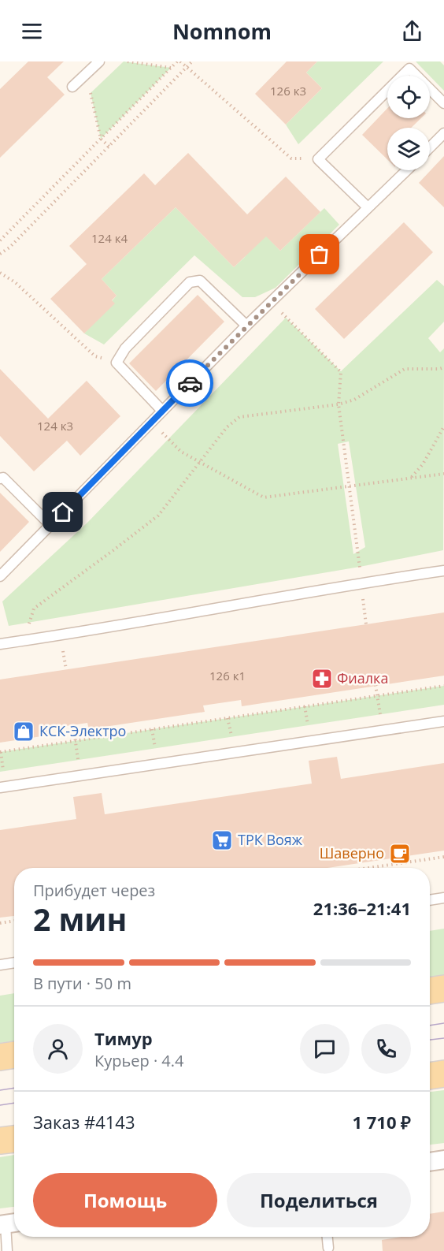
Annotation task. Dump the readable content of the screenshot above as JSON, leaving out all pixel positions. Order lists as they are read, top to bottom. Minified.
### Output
{"places":{"pharmacy":["Фиалка"],"shop":["КСК-Электро"],"supermarket":["ТРК Вояж"],"cafe":["Шаверно"]},"house_numbers":["126 к3","124 к4","124 к3","126 к1"],"page":{"header":"Nomnom","heading":["2 мин","Прибудет через","21:36–21:41"],"panel":["Тимур","Курьер · 4.4","Заказ #4143","1 710 ₽"],"bar":"В пути · 50 m","buttons":["Помощь","Поделиться"]}}
